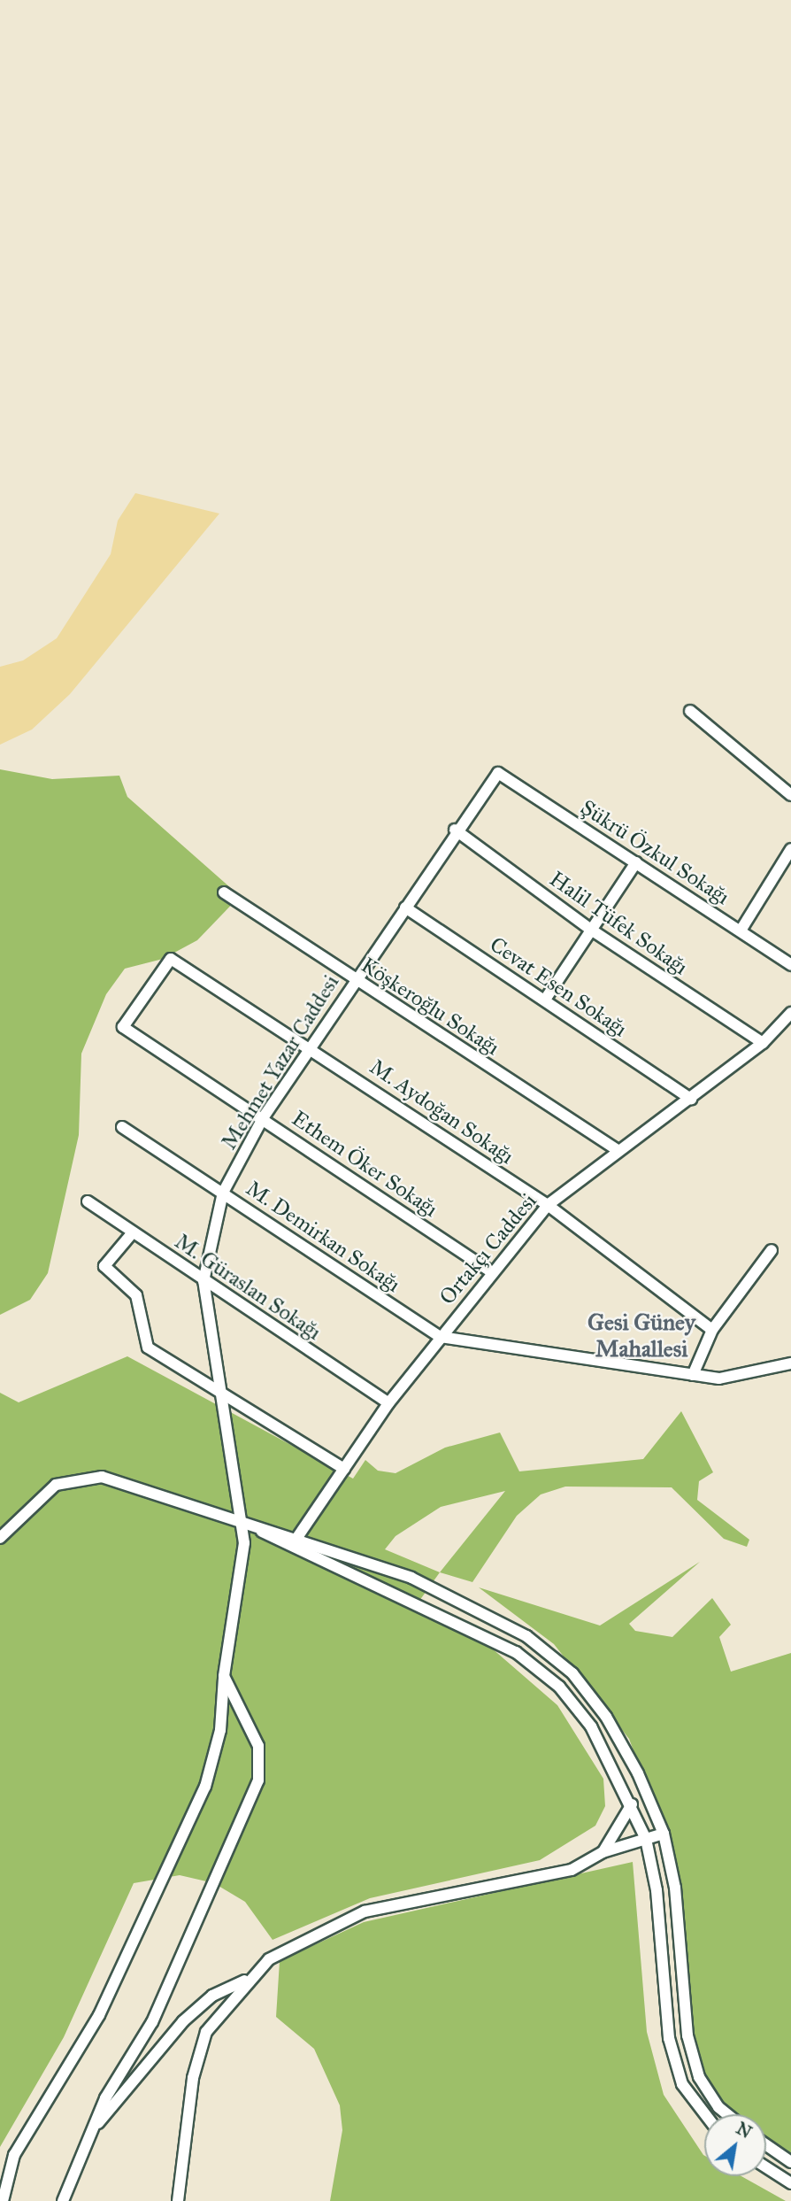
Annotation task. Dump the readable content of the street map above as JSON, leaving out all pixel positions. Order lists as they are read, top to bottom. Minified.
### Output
{"streets":{"street":["Şükrü Özkul Sokağı","Halil Tüfek Sokağı","Cevat Esen Sokağı","Köşkeroğlu Sokağı","Mehmet Yazar Caddesi","M. Aydoğan Sokağı","Ethem Öker Sokağı","M. Demirkan Sokağı","Ortakçı Caddesi","M. Güraslan Sokağı"]},"crossings":[["Şükrü Özkul Sokağı","Mehmet Yazar Caddesi"],["Halil Tüfek Sokağı","Mehmet Yazar Caddesi"],["Halil Tüfek Sokağı","Ortakçı Caddesi"],["Cevat Esen Sokağı","Mehmet Yazar Caddesi"],["Cevat Esen Sokağı","Ortakçı Caddesi"],["Köşkeroğlu Sokağı","Mehmet Yazar Caddesi"],["Köşkeroğlu Sokağı","Ortakçı Caddesi"],["Mehmet Yazar Caddesi","M. Aydoğan Sokağı"],["Mehmet Yazar Caddesi","Ethem Öker Sokağı"],["Mehmet Yazar Caddesi","M. Demirkan Sokağı"],["Mehmet Yazar Caddesi","M. Güraslan Sokağı"],["M. Aydoğan Sokağı","Ethem Öker Sokağı"],["M. Aydoğan Sokağı","Ortakçı Caddesi"],["Ethem Öker Sokağı","Ortakçı Caddesi"],["M. Demirkan Sokağı","Ortakçı Caddesi"],["Ortakçı Caddesi","M. Güraslan Sokağı"]],"districts":["Gesi Güney Mahallesi"],"north":"top right"}
